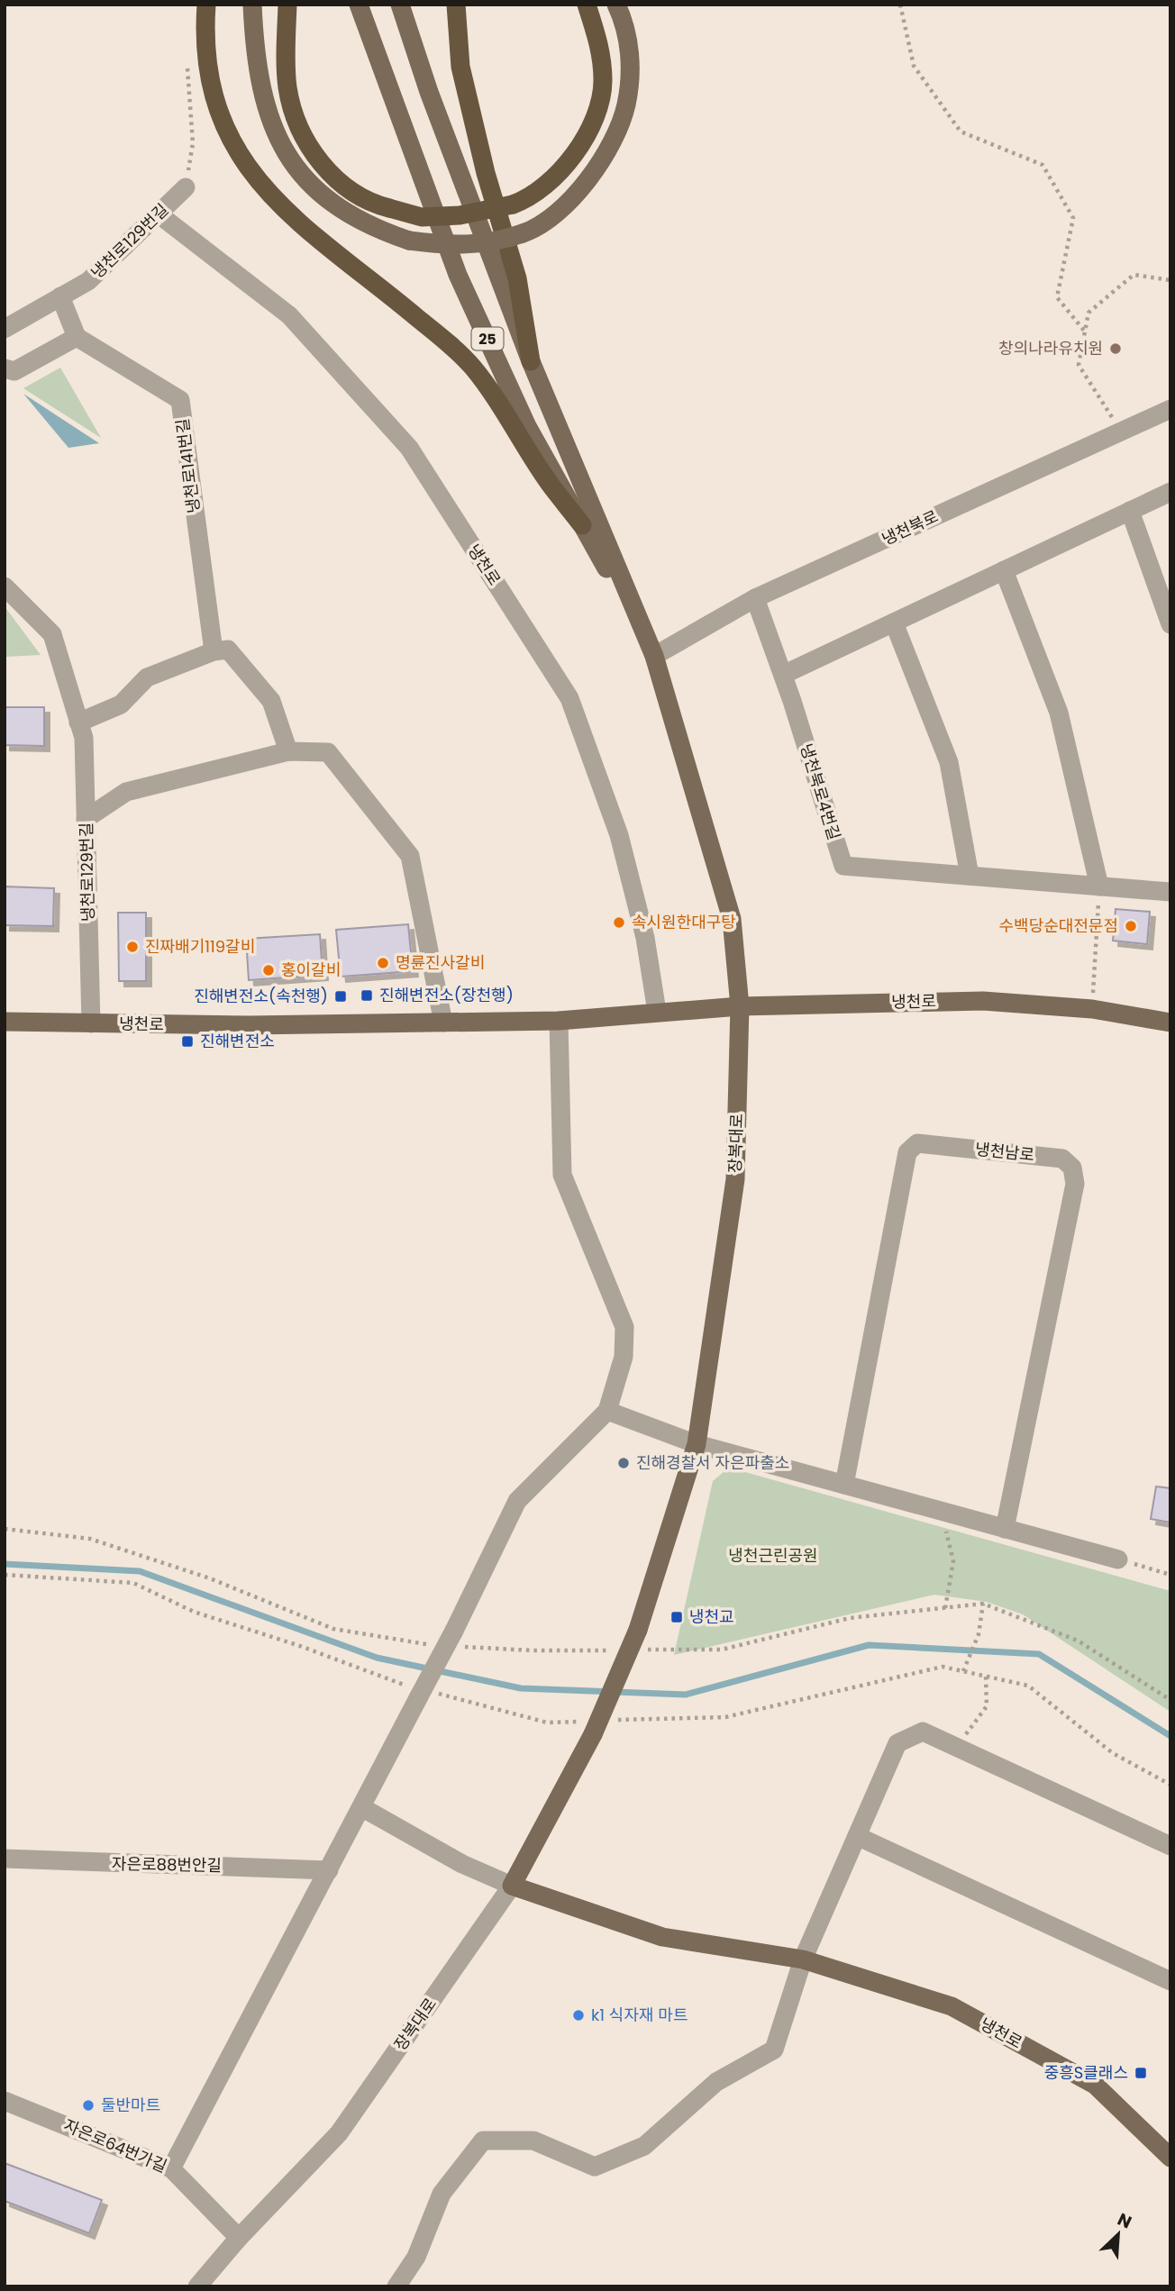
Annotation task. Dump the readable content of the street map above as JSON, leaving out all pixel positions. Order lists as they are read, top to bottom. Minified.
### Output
{"streets":{"main road":["25","냉천로","장복대로"],"street":["냉천로129번길","냉천로141번길","냉천북로","냉천북로4번길","냉천남로","자은로88번안길","자은로64번가길"]},"crossings":[["냉천로129번길","냉천로"],["25","냉천북로"],["25","장복대로"],["냉천북로","냉천북로4번길"],["냉천북로","장복대로"],["냉천로","장복대로"],["장복대로","자은로64번가길"]],"parks":["냉천근린공원"],"places":{"other":["창의나라유치원","속시원한대구탕","수백당순대전문점","진짜배기119갈비","명륜진사갈비","홍이갈비","진해경찰서 자은파출소","k1 식자재 마트","둘반마트"],"transit":["진해변전소(장천행)","진해변전소(속천행)","진해변전소","냉천교","중흥S클래스"]},"north":"top right"}
